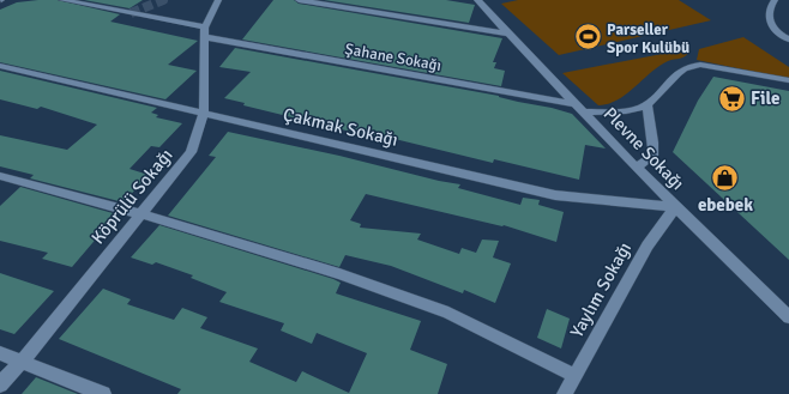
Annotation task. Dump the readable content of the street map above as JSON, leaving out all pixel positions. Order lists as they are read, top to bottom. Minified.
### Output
{"streets":{"street":["Şahane Sokağı","Çakmak Sokağı","Plevne Sokağı","Köprülü Sokağı","Yaylım Sokağı"]},"crossings":[["Şahane Sokağı","Plevne Sokağı"],["Şahane Sokağı","Köprülü Sokağı"],["Çakmak Sokağı","Plevne Sokağı"],["Çakmak Sokağı","Köprülü Sokağı"],["Çakmak Sokağı","Yaylım Sokağı"],["Plevne Sokağı","Yaylım Sokağı"]],"places":{"sports":["Parseller Spor Kulübü"],"supermarket":["File"],"shop":["ebebek"]}}
